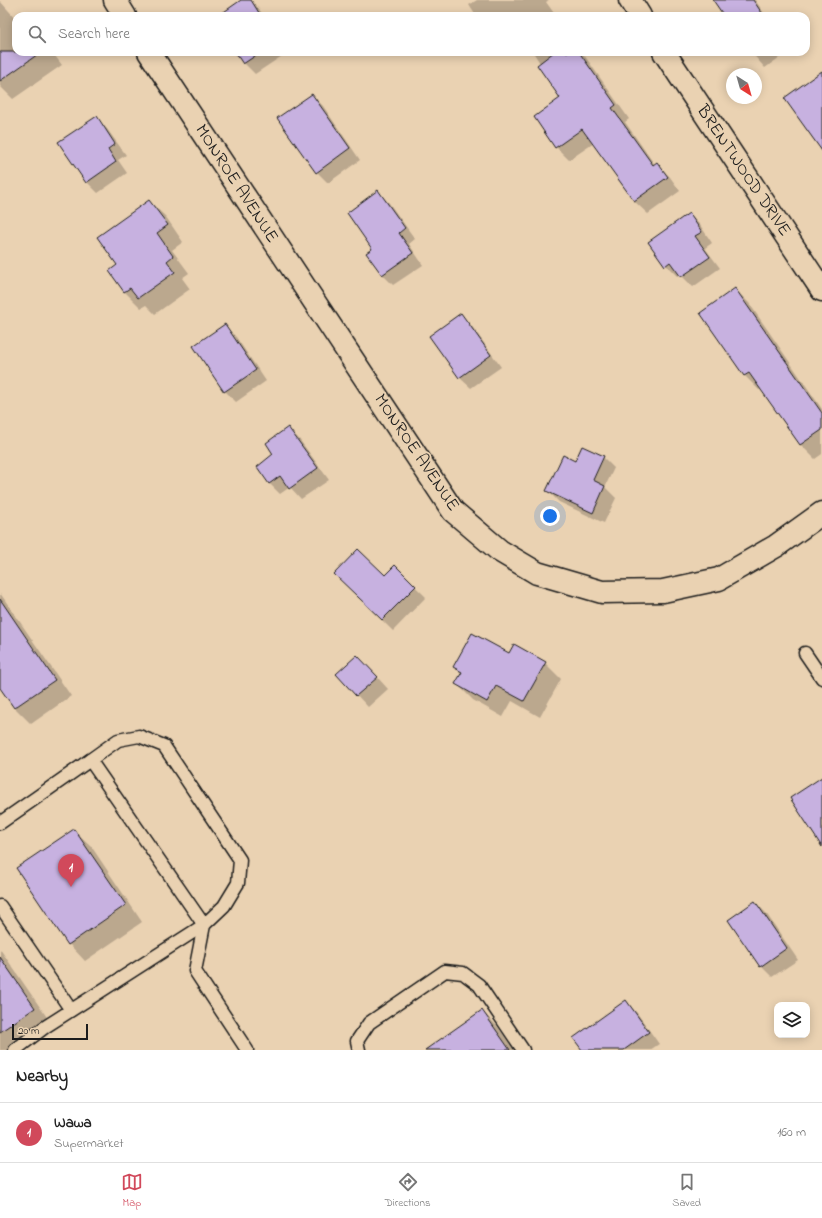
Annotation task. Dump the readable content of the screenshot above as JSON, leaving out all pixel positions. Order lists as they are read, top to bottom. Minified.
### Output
{"streets":{"street":["BRENTWOOD DRIVE","MONROE AVENUE"]},"scale_bar":"20 m","north":"bottom right","page":{"search":"Search here","pins":"1","scale":"20 m","heading":"Nearby","list":[{"mark":"1","name":"Wawa","note":"Supermarket","value":"160 m"}],"nav":["Map","Directions","Saved"]}}
